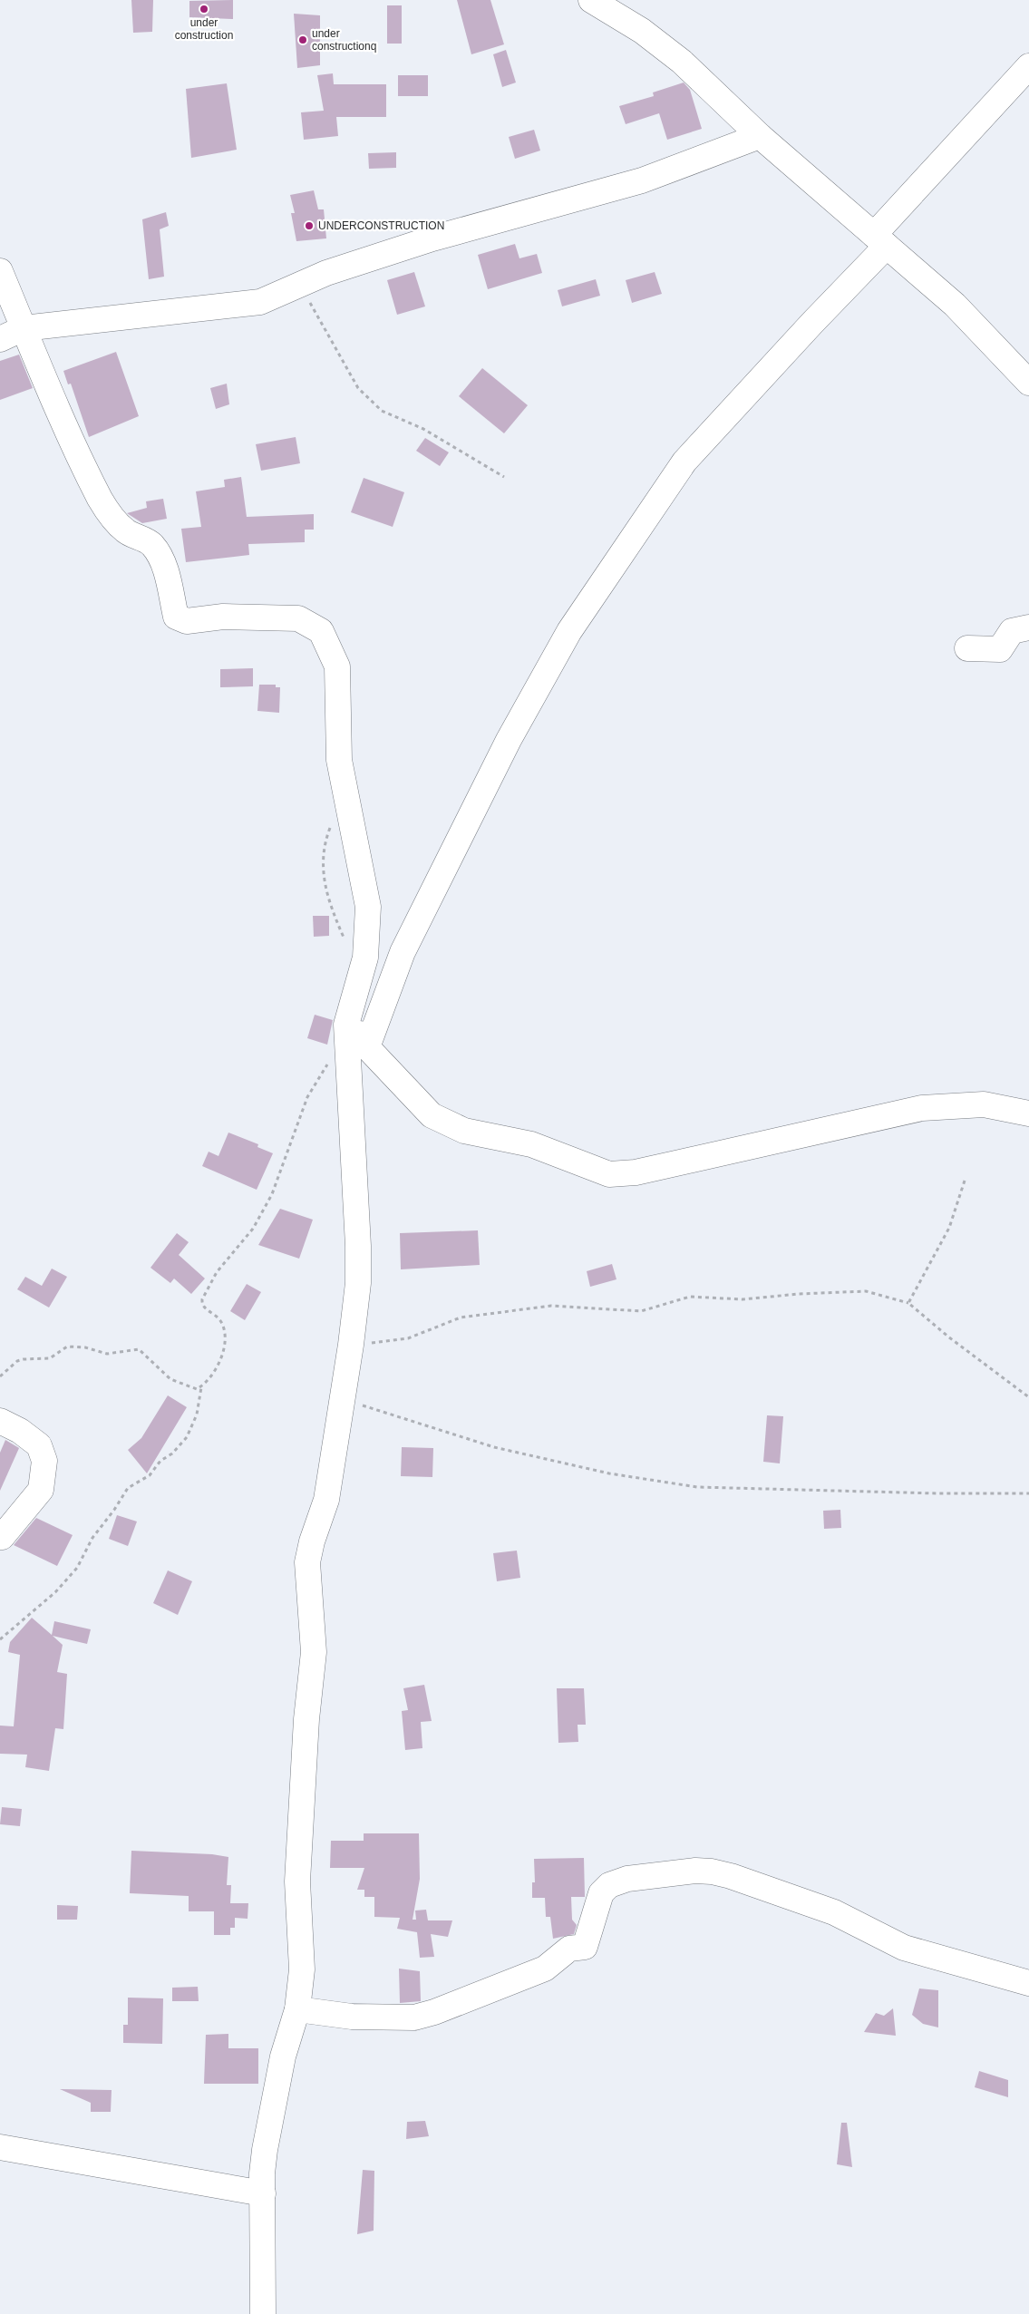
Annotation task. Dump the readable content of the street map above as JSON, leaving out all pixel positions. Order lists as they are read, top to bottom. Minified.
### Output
{"places":["under construction","under constructionq","UNDERCONSTRUCTION"]}
